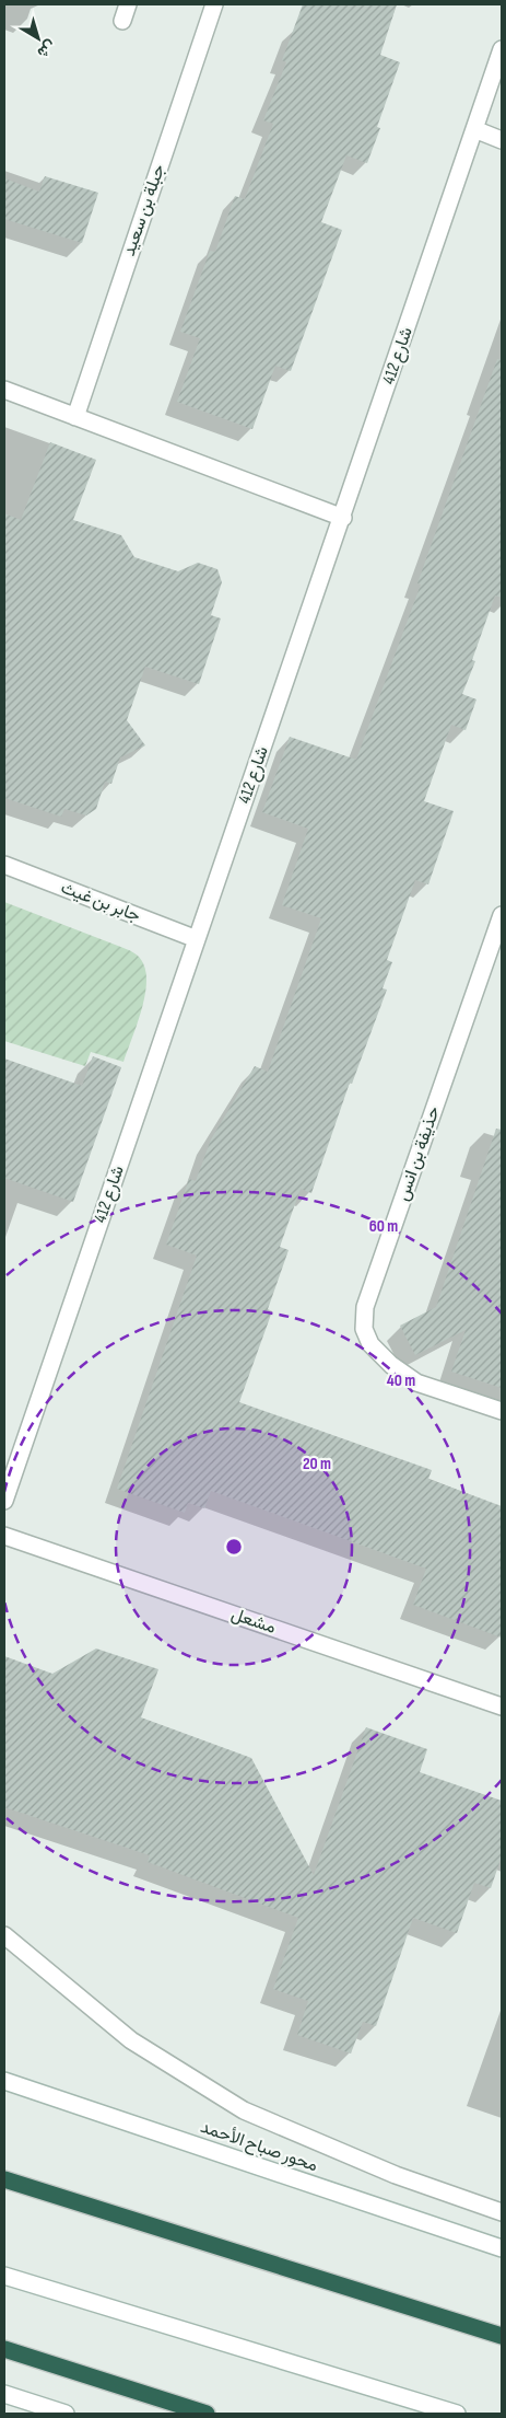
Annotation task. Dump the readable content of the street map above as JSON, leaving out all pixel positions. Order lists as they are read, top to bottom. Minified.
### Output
{"streets":{"street":["جبلة بن سعيد","شارع 412","جابر بن غيث","حذيفة بن انس","مشعل","محور صباح الأحمد"]},"crossings":[["شارع 412","جابر بن غيث"]],"north":"bottom right","rings":["60 m","40 m","20 m"]}
